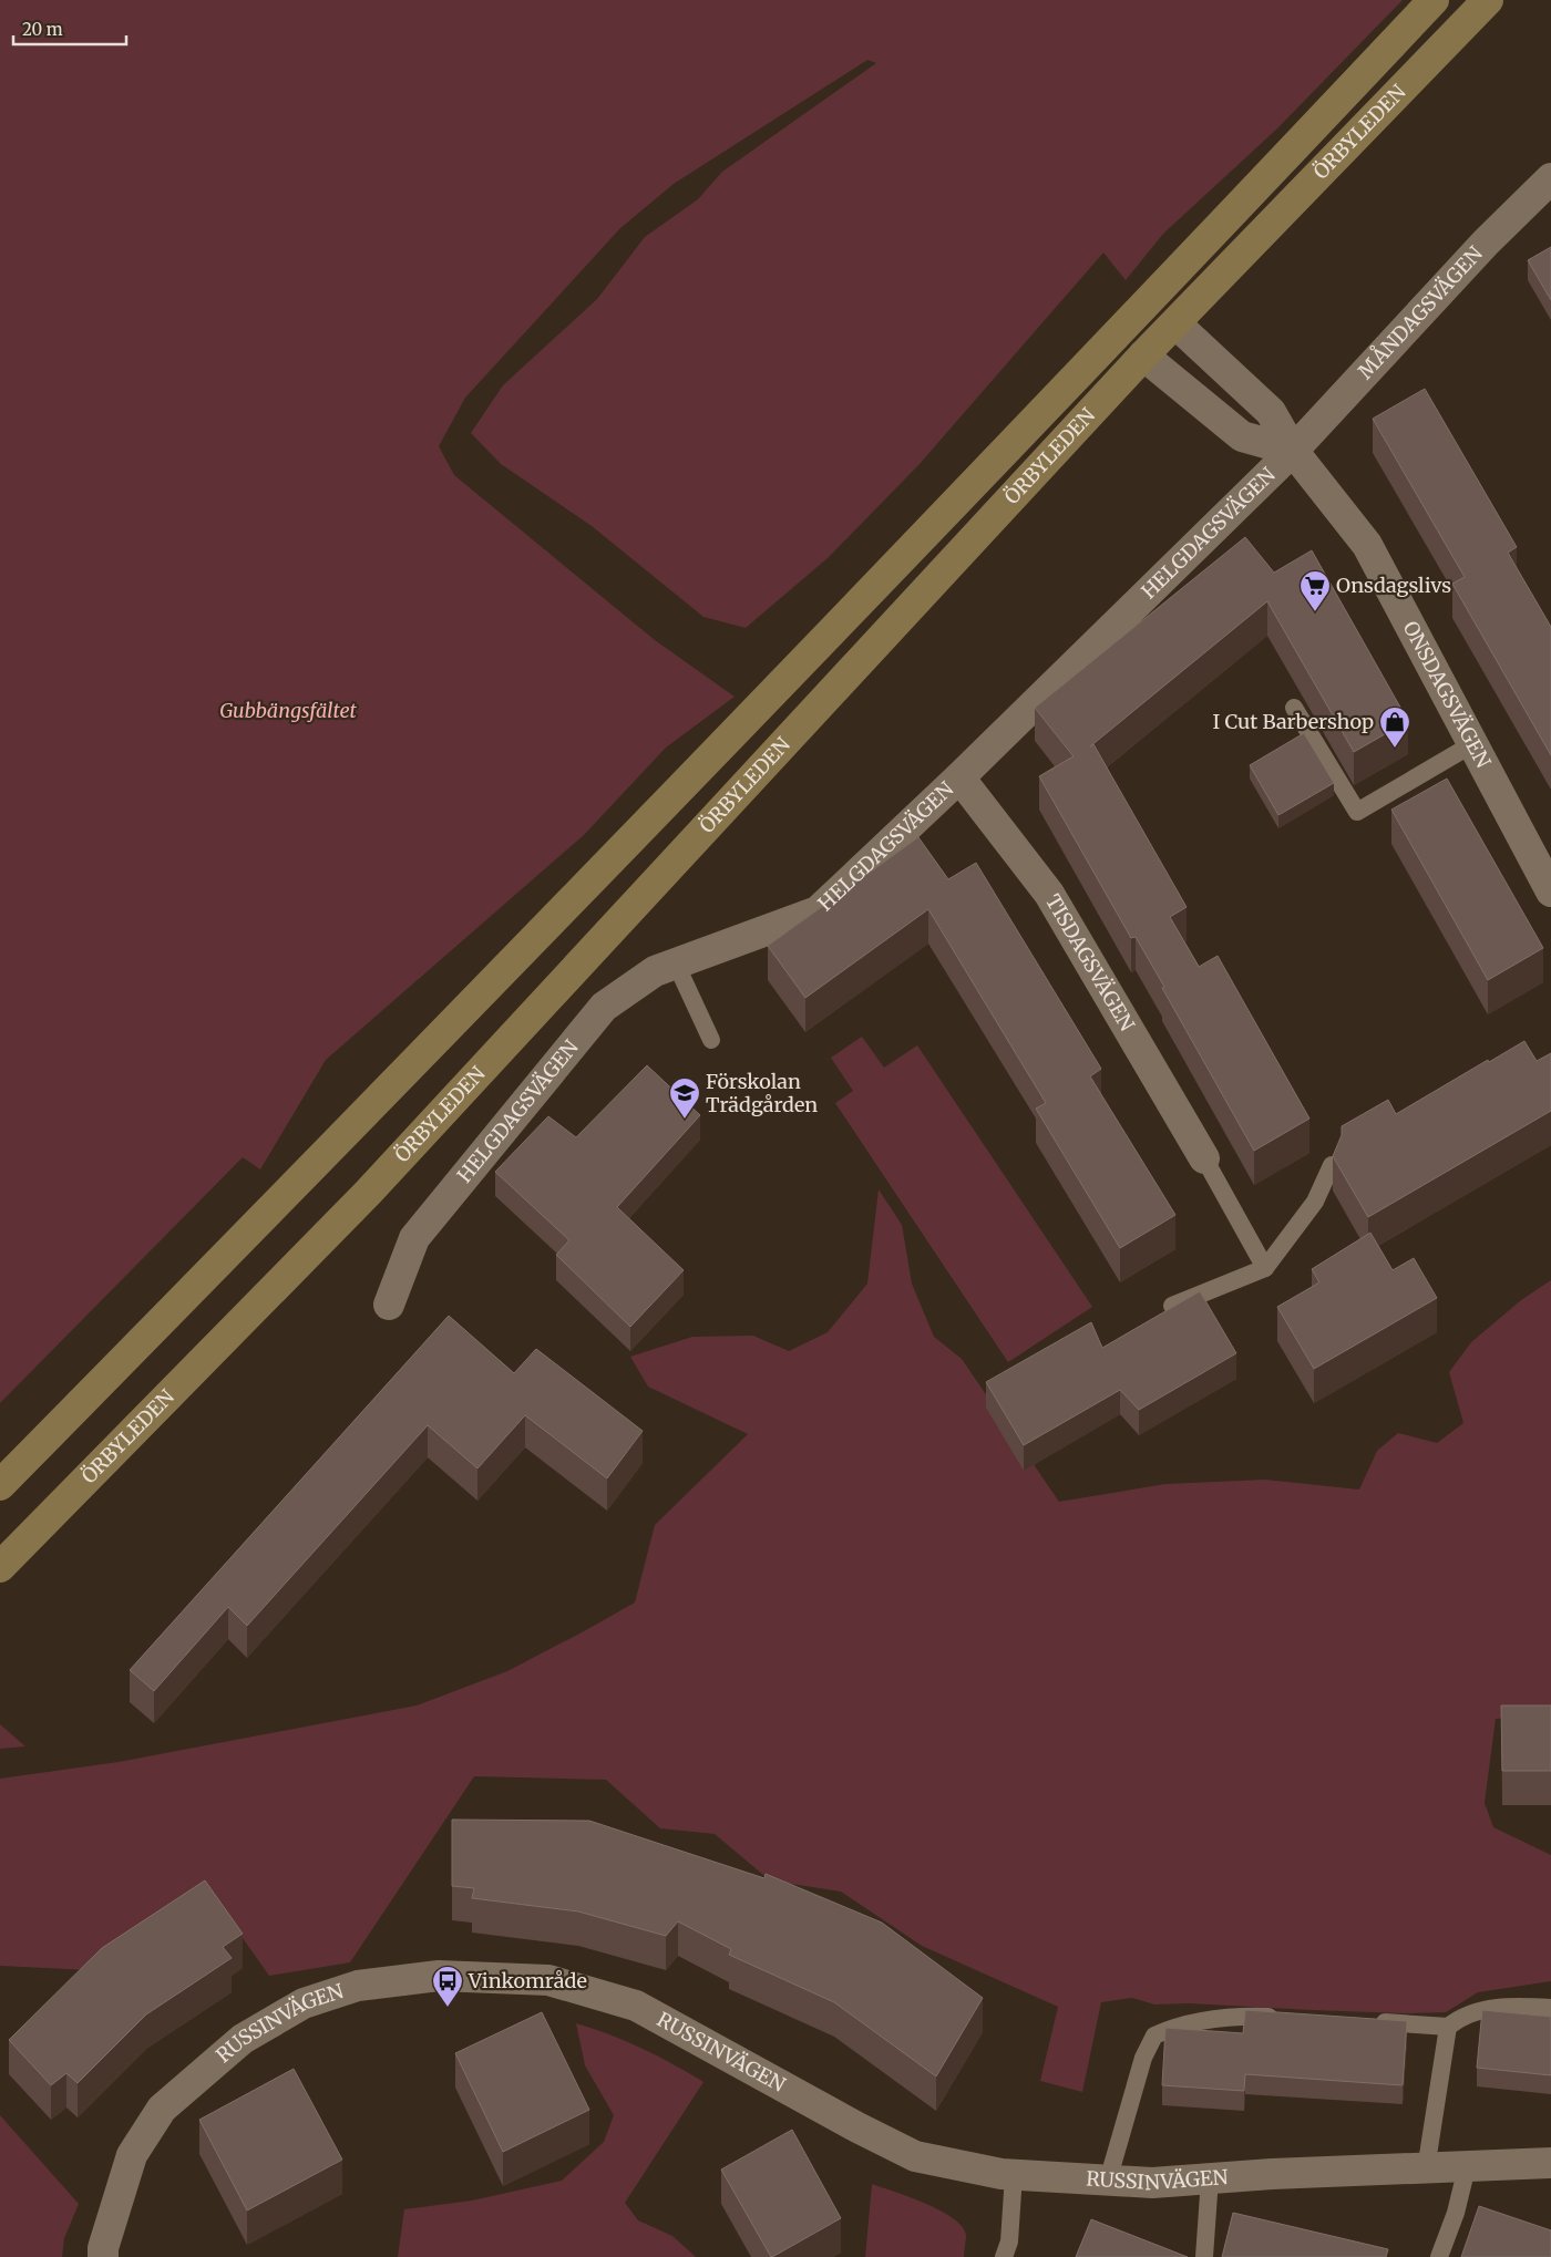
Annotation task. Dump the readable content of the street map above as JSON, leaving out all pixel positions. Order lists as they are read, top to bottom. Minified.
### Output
{"streets":{"main road":["ÖRBYLEDEN"],"street":["MÅNDAGSVÄGEN","HELGDAGSVÄGEN","ONSDAGSVÄGEN","TISDAGSVÄGEN","RUSSINVÄGEN"]},"crossings":[["ÖRBYLEDEN","ONSDAGSVÄGEN"],["MÅNDAGSVÄGEN","HELGDAGSVÄGEN"],["MÅNDAGSVÄGEN","ONSDAGSVÄGEN"],["HELGDAGSVÄGEN","ONSDAGSVÄGEN"],["HELGDAGSVÄGEN","TISDAGSVÄGEN"]],"parks":["Gubbängsfältet"],"places":{"supermarket":["Onsdagslivs"],"shop":["I Cut Barbershop"],"school or university":["Förskolan Trädgården"],"bus stop":["Vinkområde"]},"scale_bar":"20 m"}
